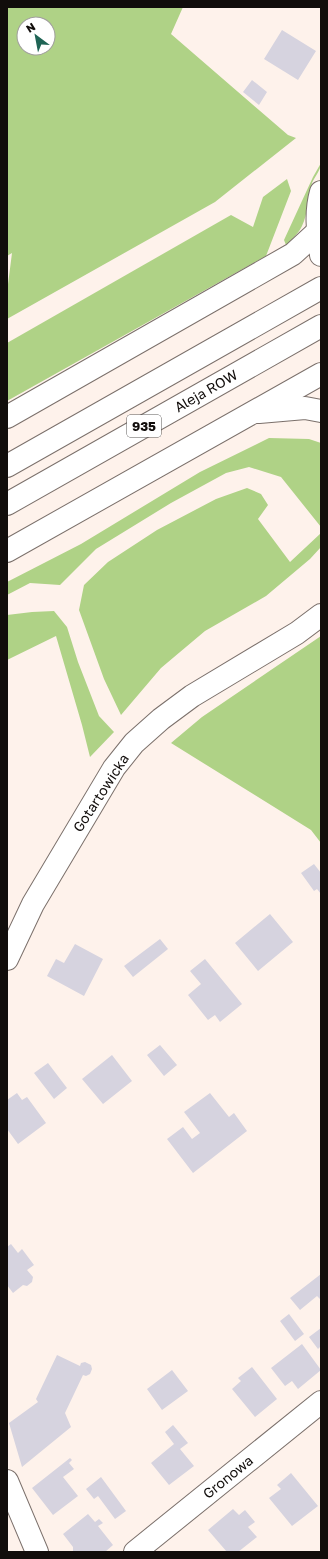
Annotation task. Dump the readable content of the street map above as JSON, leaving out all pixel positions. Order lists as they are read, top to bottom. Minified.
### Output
{"streets":{"main road":["Aleja ROW","935","Gotartowicka","Gronowa"]},"north":"top left"}
